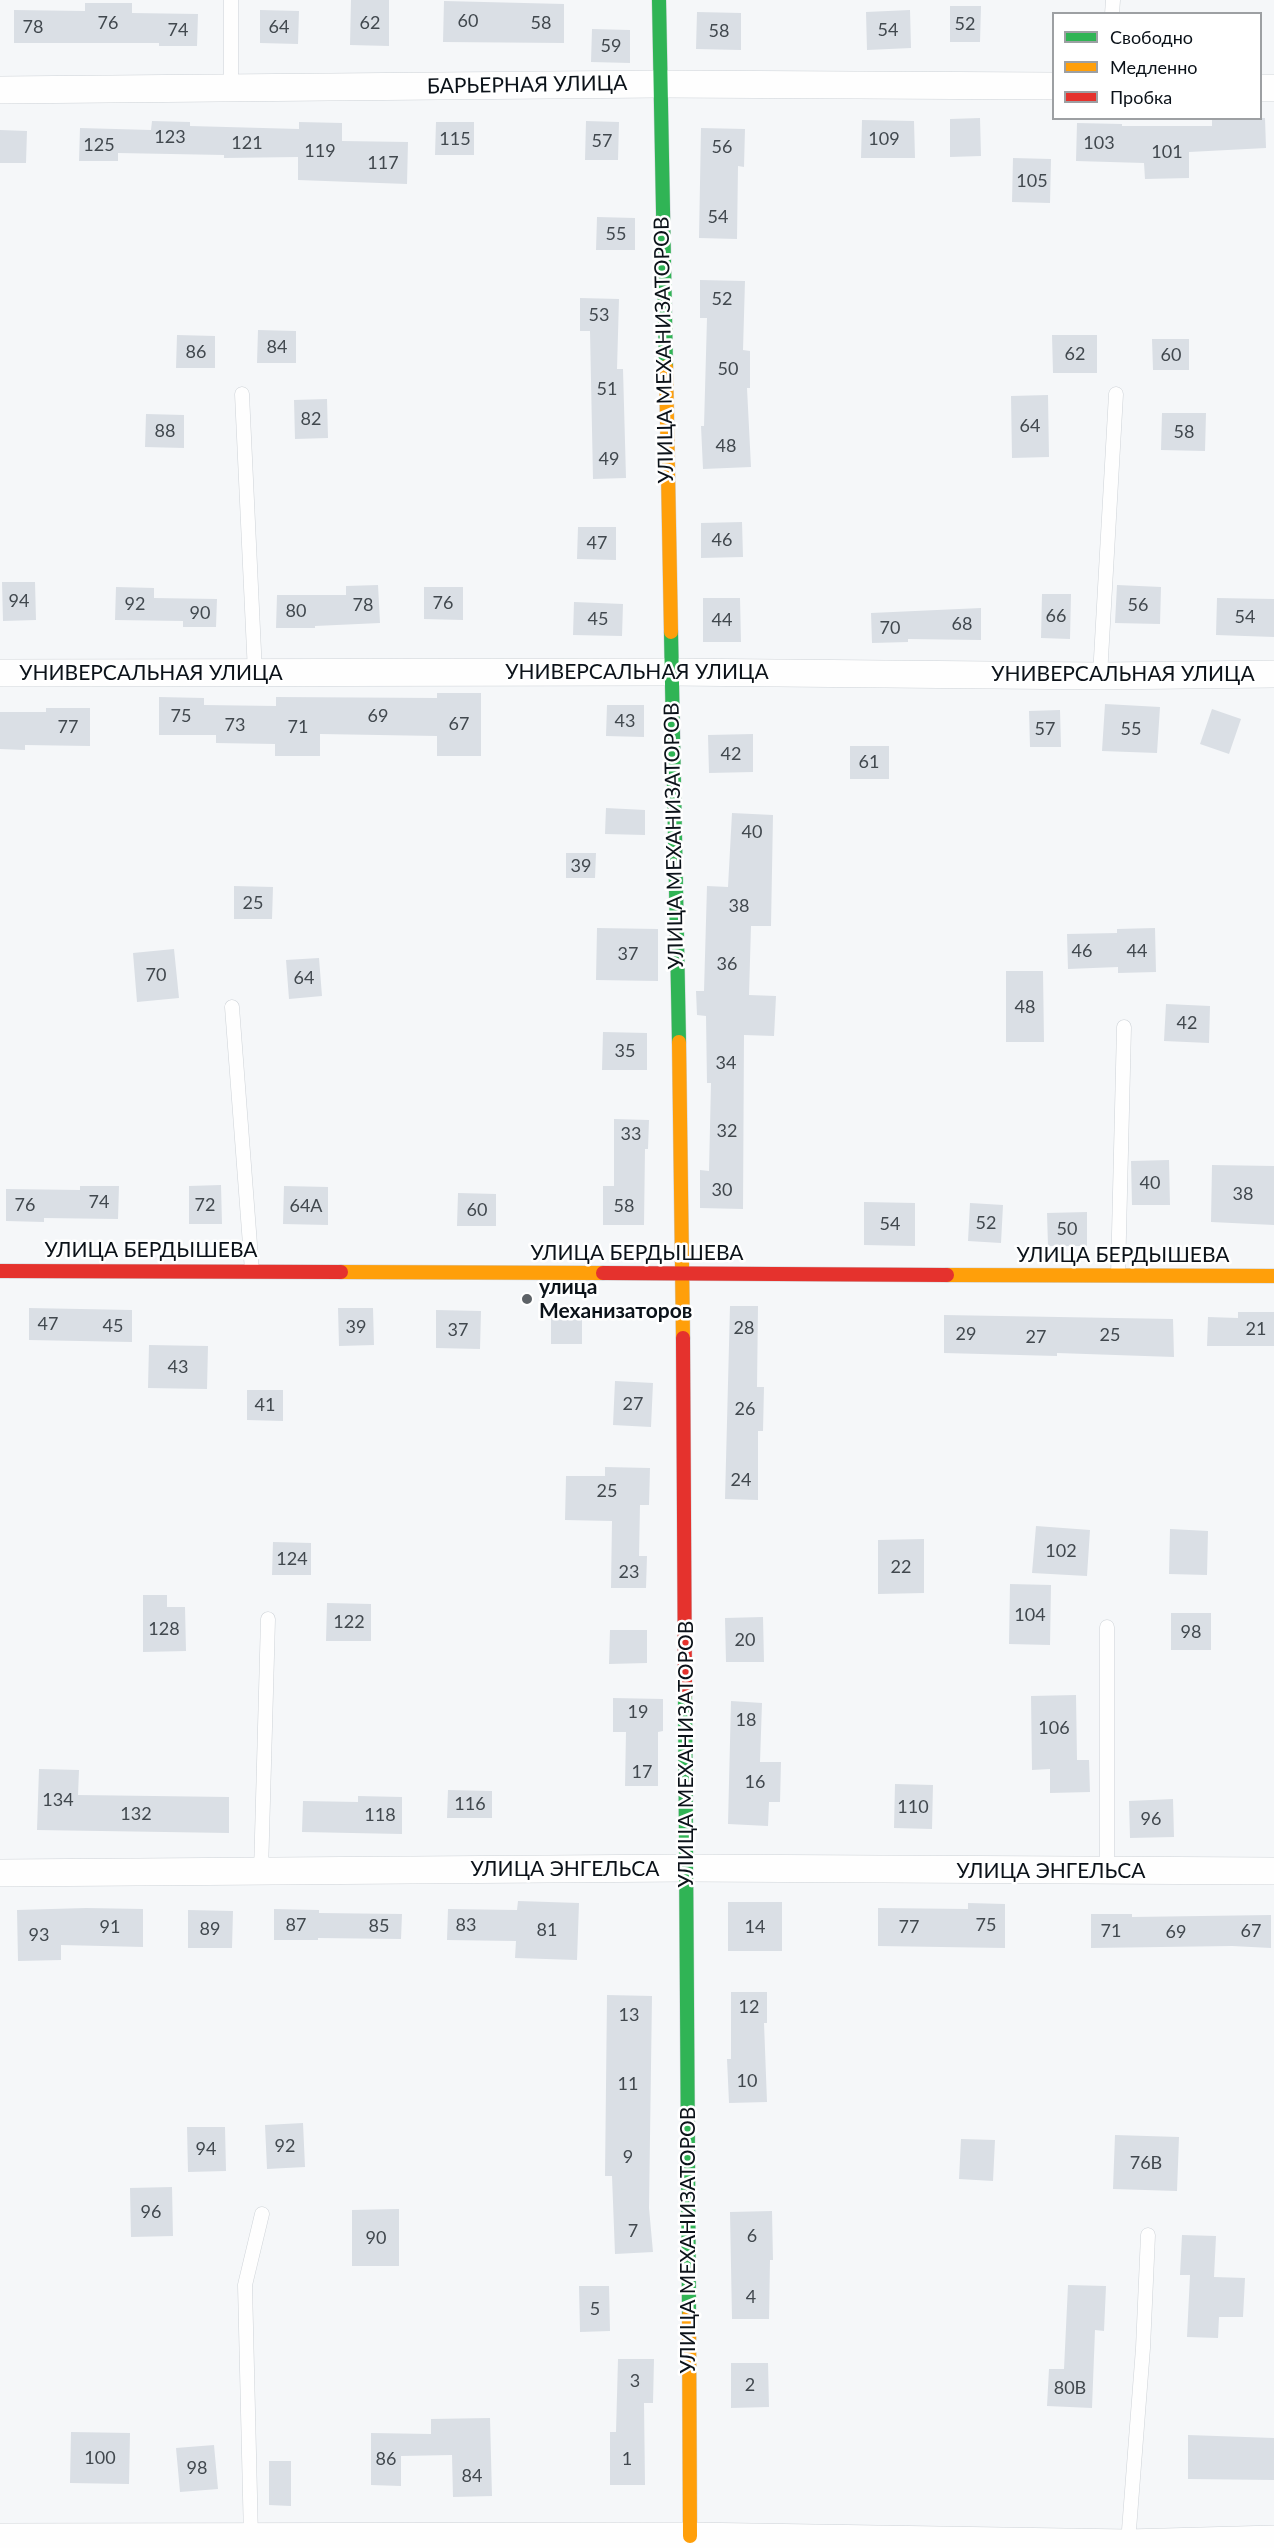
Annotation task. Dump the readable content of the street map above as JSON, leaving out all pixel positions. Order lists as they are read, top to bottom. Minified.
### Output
{"streets":{"street":["БАРЬЕРНАЯ УЛИЦА","УЛИЦА МЕХАНИЗАТОРОВ","УНИВЕРСАЛЬНАЯ УЛИЦА","УЛИЦА БЕРДЫШЕВА","УЛИЦА ЭНГЕЛЬСА"]},"crossings":[["БАРЬЕРНАЯ УЛИЦА","УЛИЦА МЕХАНИЗАТОРОВ"],["УЛИЦА МЕХАНИЗАТОРОВ","УНИВЕРСАЛЬНАЯ УЛИЦА"],["УЛИЦА МЕХАНИЗАТОРОВ","УЛИЦА БЕРДЫШЕВА"],["УЛИЦА МЕХАНИЗАТОРОВ","УЛИЦА ЭНГЕЛЬСА"]],"places":["улица Механизаторов"],"house_numbers":["60","76","62","58","52","78","64","74","54","58","59","123","115","109","57","121","103","125","56","119","101","117","105","54","55","52","53","84","86","62","60","50","51","82","64","88","58","48","49","46","47","94","76","92","78","56","80","90","66","54","45","44","68","70","75","69","43","67","73","77","71","57","55","42","61","40","39","25","38","46","44","37","36","70","64","48","42","35","34","32","33","40","30","38","74","76","72","64А","58","60","52","54","50","47","45","39","28","21","37","29","25","27","43","27","41","26","24","25","102","124","22","23","104","122","128","98","20","19","18","106","17","16","134","116","110","132","118","96","87","83","75","85","91","14","77","89","81","71","67","69","93","12","13","10","11","92","94","9","76В","96","7","6","90","4","5","3","2","80В","100","86","1","98","84"],"legend":["Свободно","Медленно","Пробка"]}
